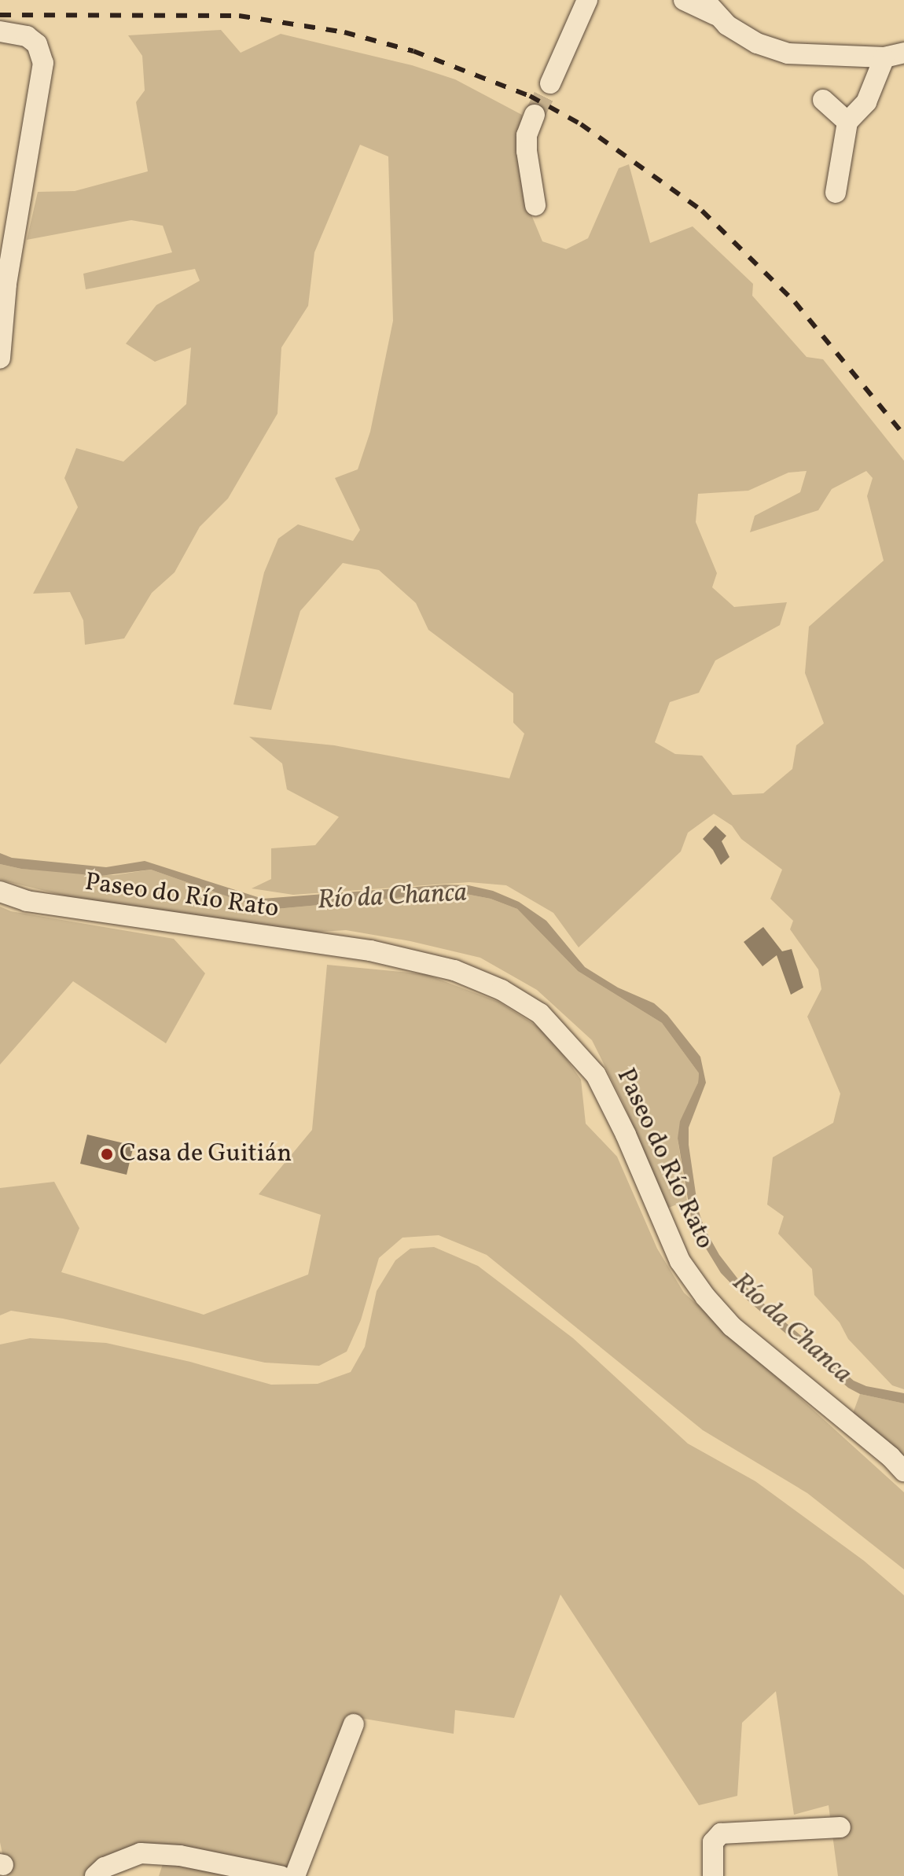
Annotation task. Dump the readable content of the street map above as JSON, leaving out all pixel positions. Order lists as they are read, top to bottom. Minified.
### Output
{"streets":{"street":["Paseo do Río Rato"]},"water":["Río da Chanca"],"places":["Casa de Guitián"]}
